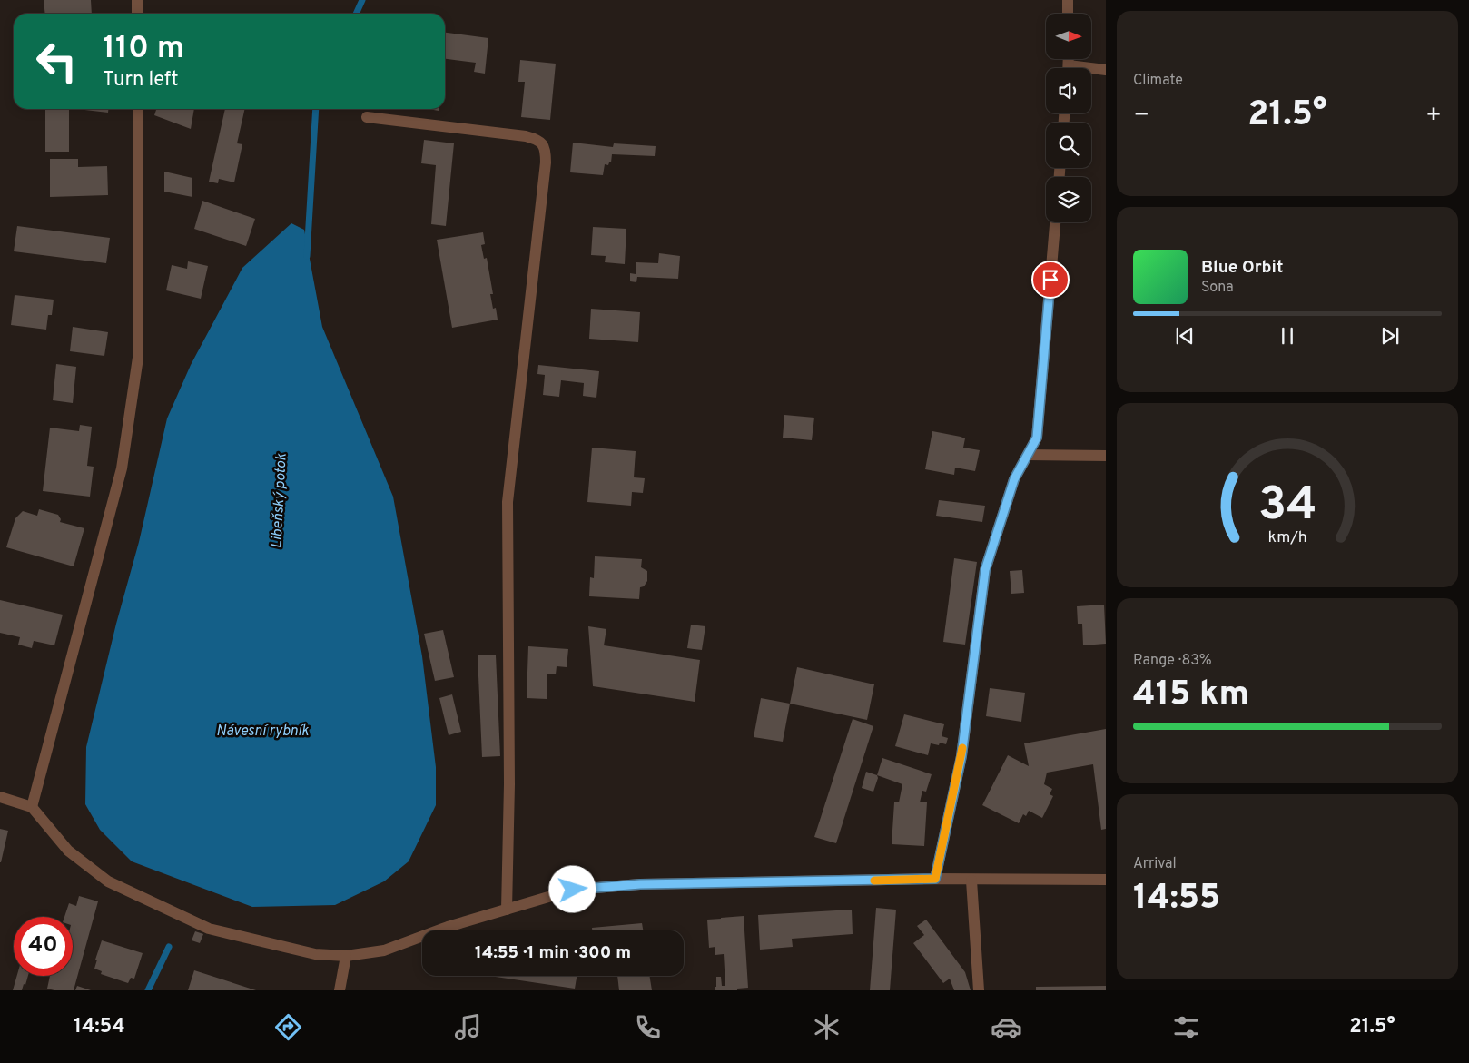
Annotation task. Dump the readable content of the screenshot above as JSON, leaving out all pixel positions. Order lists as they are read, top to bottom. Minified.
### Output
{"water":["Libeňský potok","Návesní rybník"],"north":"right","page":{"tile":["Climate",["Range · 83%","415 km"],["Arrival","14:55"]],"turn":["110 m","Turn left"],"heat":["−","21.5°","+"],"song":["Blue Orbit","Sona"],"limit":"40","trip":"14:55 · 1 min · 300 m","tabs":["14:54","21.5°"],"gauge":["34","km/h"]}}
